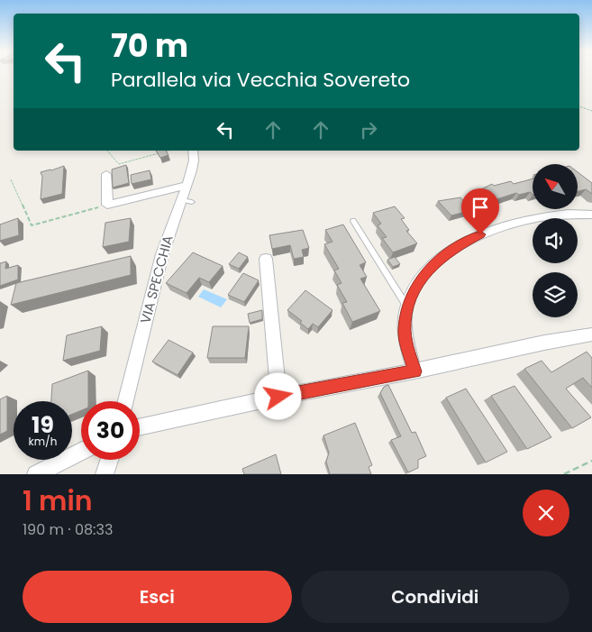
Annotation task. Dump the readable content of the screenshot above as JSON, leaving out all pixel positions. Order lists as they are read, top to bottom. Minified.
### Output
{"streets":{"street":["VIA SPECCHIA"]},"north":"top left","page":{"turn":["70 m","Parallela via Vecchia Sovereto"],"speed":"19 km/h","limit":"30","heading":["1 min","190 m · 08:33"],"buttons":["Esci","Condividi"]}}
